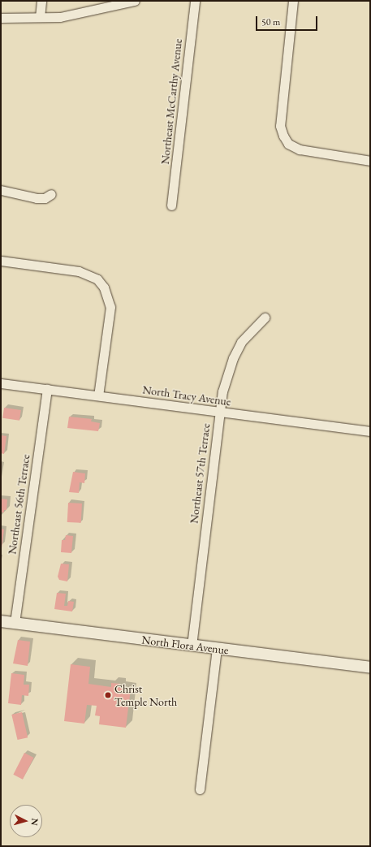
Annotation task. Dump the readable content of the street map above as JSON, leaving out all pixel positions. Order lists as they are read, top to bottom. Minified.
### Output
{"streets":{"street":["Northeast McCarthy Avenue","North Tracy Avenue","Northeast 57th Terrace","Northeast 56th Terrace","North Flora Avenue"]},"crossings":[["North Tracy Avenue","Northeast 57th Terrace"],["North Tracy Avenue","Northeast 56th Terrace"],["Northeast 57th Terrace","North Flora Avenue"],["Northeast 56th Terrace","North Flora Avenue"]],"places":["Christ Temple North"],"scale_bar":"50 m","north":"right"}
